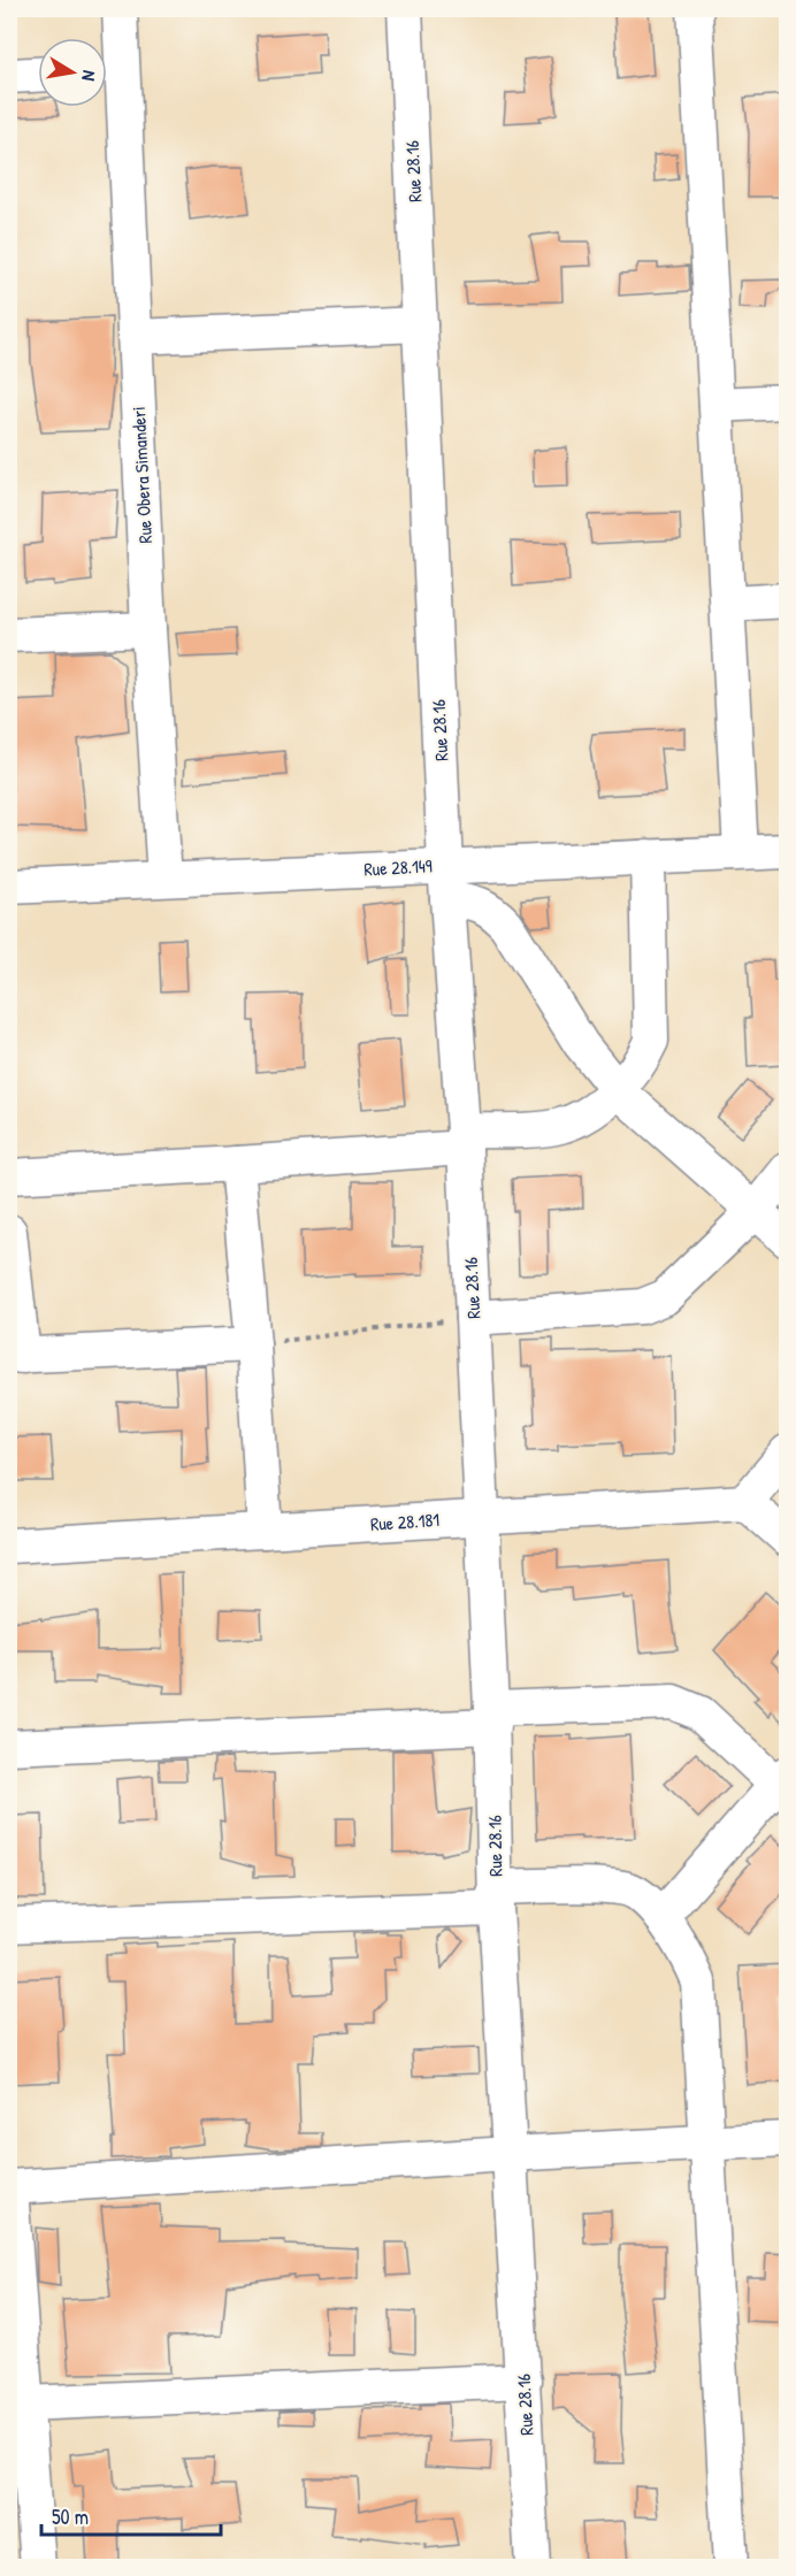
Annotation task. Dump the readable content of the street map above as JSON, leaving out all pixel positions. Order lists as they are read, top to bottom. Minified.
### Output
{"streets":{"street":["Rue 28.16","Rue Obera Simanderi","Rue 28.149","Rue 28.181"]},"crossings":[["Rue 28.16","Rue 28.149"],["Rue 28.16","Rue 28.181"],["Rue Obera Simanderi","Rue 28.149"]],"scale_bar":"50 m","north":"right"}
